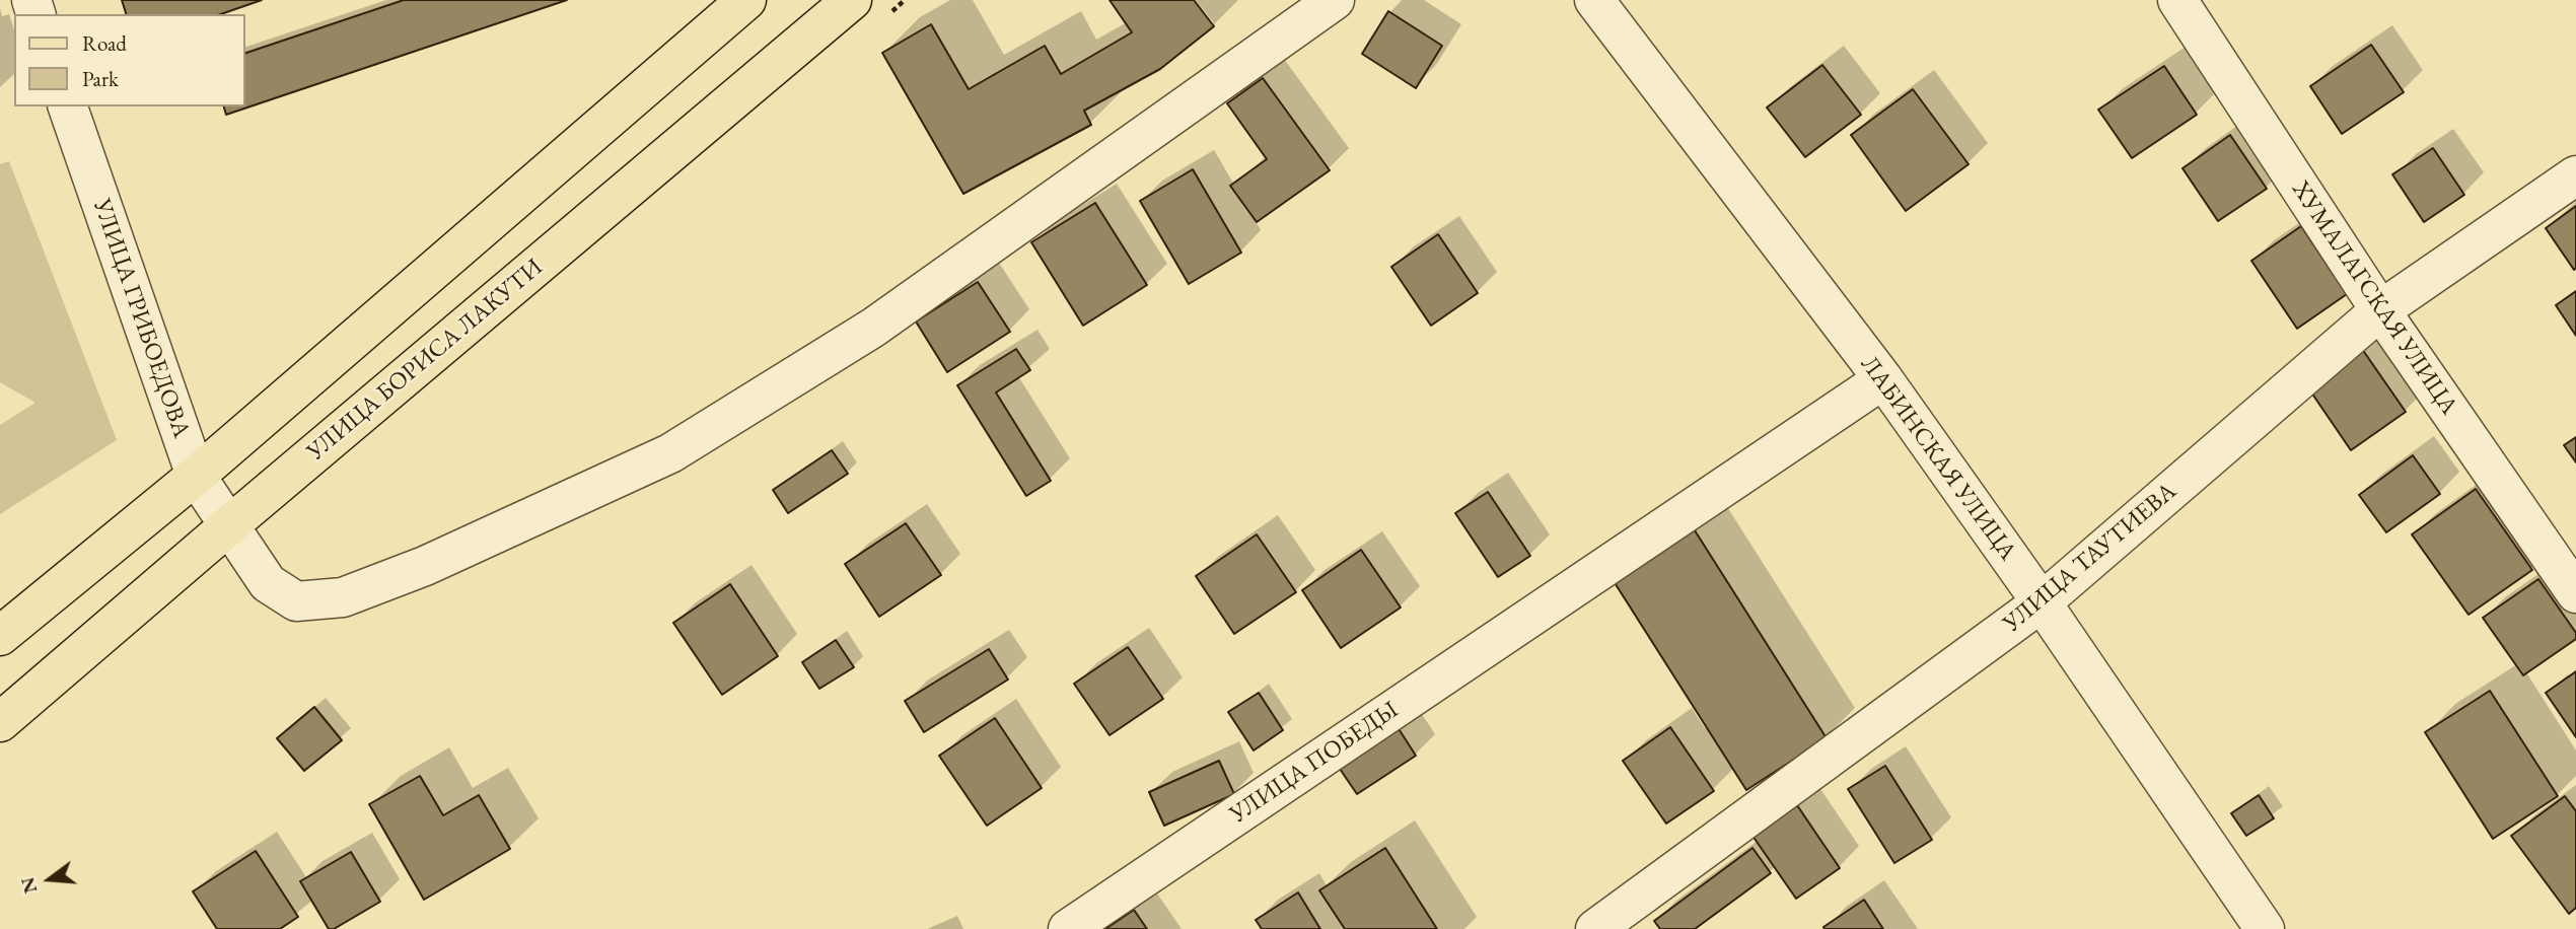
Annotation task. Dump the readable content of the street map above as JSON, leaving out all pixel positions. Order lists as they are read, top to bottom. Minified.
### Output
{"streets":{"main road":["УЛИЦА БОРИСА ЛАКУТИ"],"street":["ХУМАЛАГСКАЯ УЛИЦА","УЛИЦА ГРИБОЕДОВА","ЛАБИНСКАЯ УЛИЦА","УЛИЦА ТАУТИЕВА","УЛИЦА ПОБЕДЫ"]},"crossings":[["ХУМАЛАГСКАЯ УЛИЦА","УЛИЦА ТАУТИЕВА"],["УЛИЦА ГРИБОЕДОВА","УЛИЦА БОРИСА ЛАКУТИ"],["ЛАБИНСКАЯ УЛИЦА","УЛИЦА ТАУТИЕВА"],["ЛАБИНСКАЯ УЛИЦА","УЛИЦА ПОБЕДЫ"]],"legend":["Road","Park"],"north":"left"}
